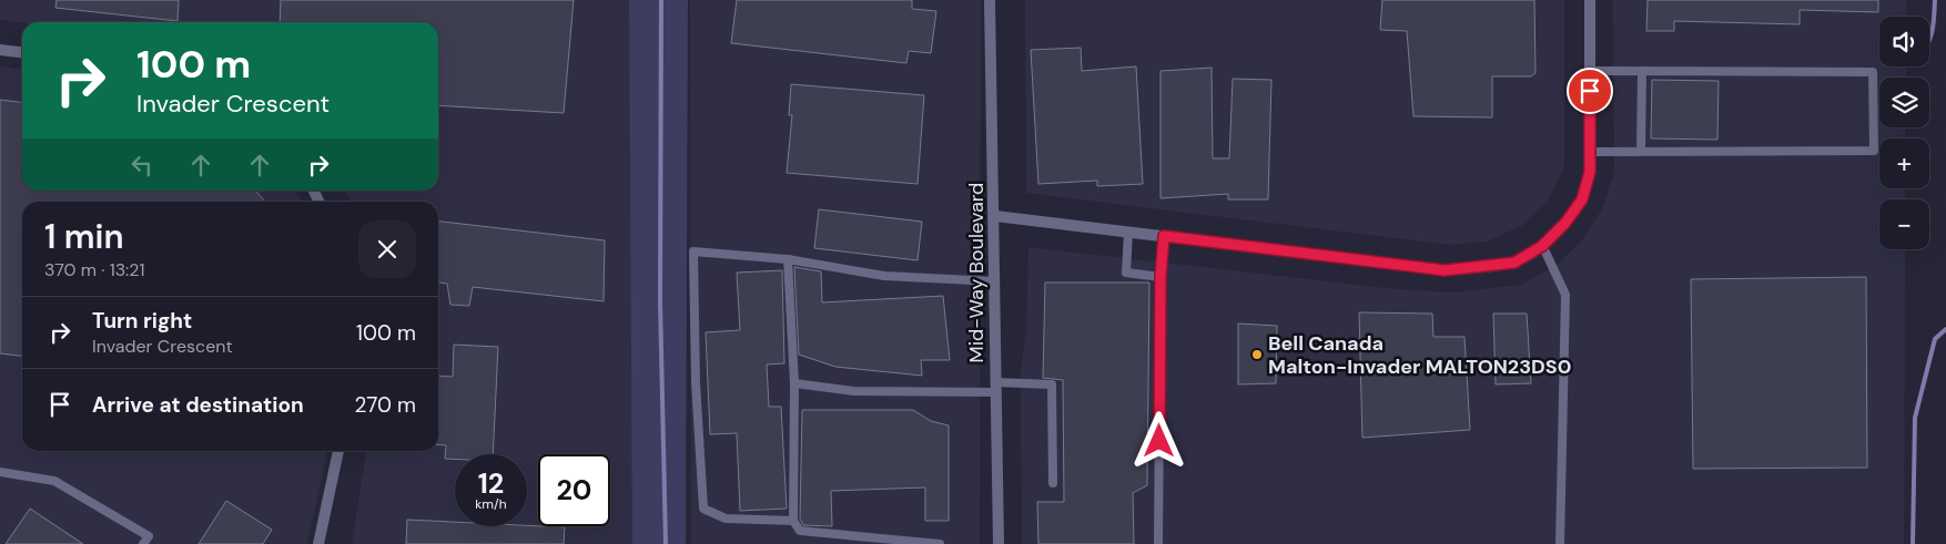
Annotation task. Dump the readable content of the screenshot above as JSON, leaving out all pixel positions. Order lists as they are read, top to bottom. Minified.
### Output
{"streets":{"street":["Mid-Way Boulevard"]},"places":["Bell Canada Malton-Invader MALTON23DS0"],"page":{"map_buttons":["+","−"],"turn":["100 m","Invader Crescent"],"heading":["1 min","370 m · 13:21"],"list":[{"name":"Turn right","note":"Invader Crescent","value":"100 m"},{"name":"Arrive at destination","value":"270 m"}],"speed":"12 km/h","limit":"20"}}
